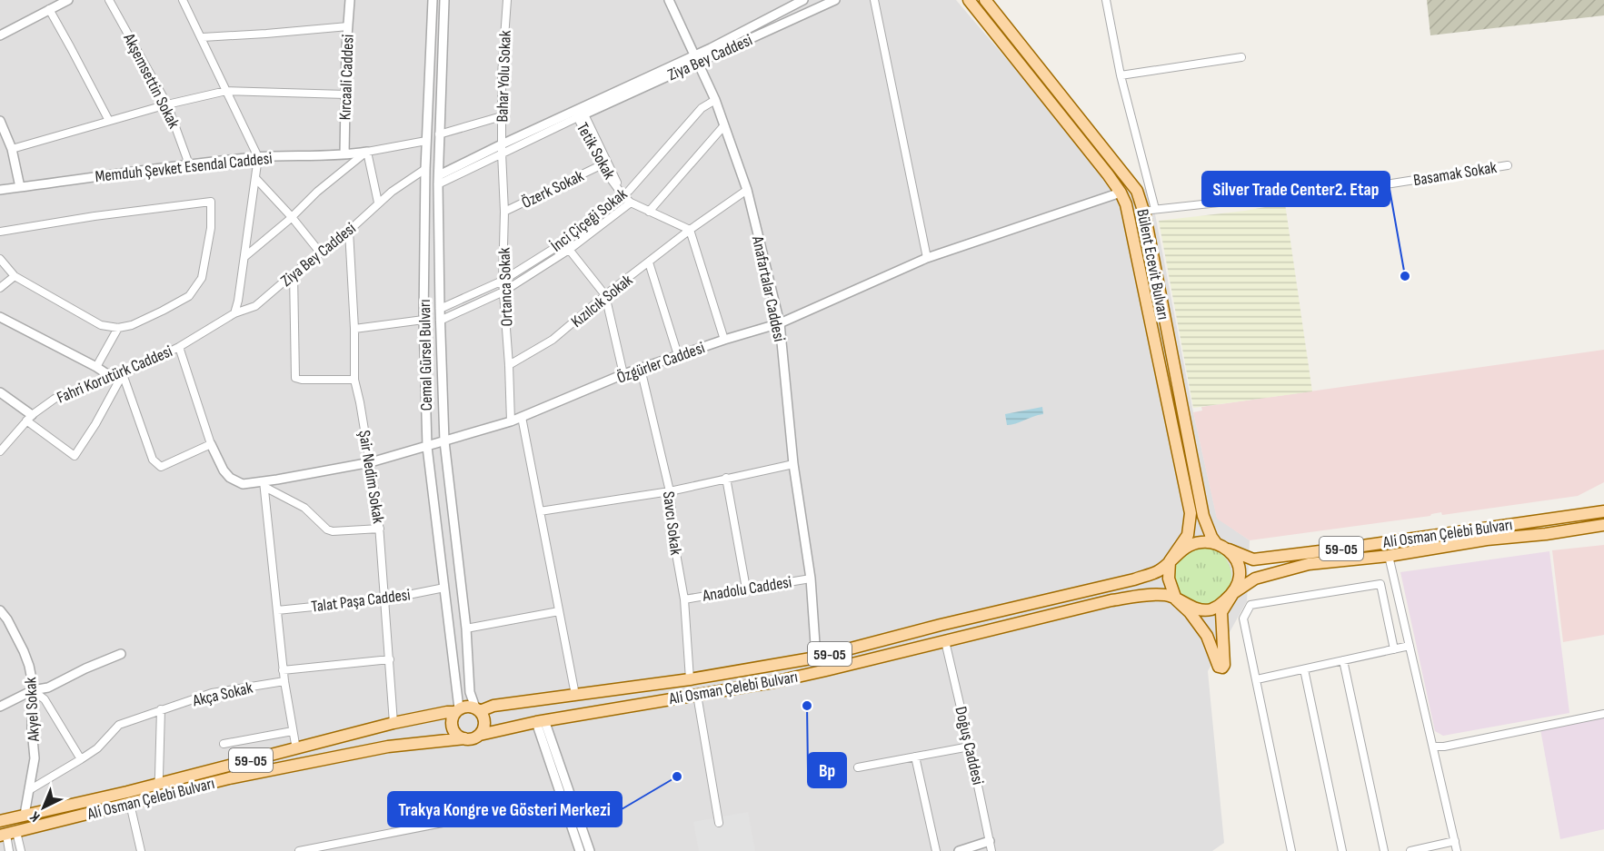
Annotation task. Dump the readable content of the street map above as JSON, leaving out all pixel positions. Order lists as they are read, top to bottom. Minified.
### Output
{"streets":{"main road":["Bülent Ecevit Bulvarı","Ali Osman Çelebi Bulvarı","59-05"],"street":["Ziya Bey Caddesi","Bahar Yolu Sokak","Kırcaali Caddesi","Akşemsettin Sokak","Tetik Sokak","Memduh Şevket Esendal Caddesi","Basamak Sokak","Özerk Sokak","İnci Çiçeği Sokak","Ortanca Sokak","Anafartalar Caddesi","Kızılcık Sokak","Cemal Gürsel Bulvarı","Özgürler Caddesi","Fahri Korutürk Caddesi","Şair Nedim Sokak","Savcı Sokak","Anadolu Caddesi","Talat Paşa Caddesi","Akça Sokak","Akyel Sokak","Doğuş Caddesi"]},"crossings":[["Ziya Bey Caddesi","Bahar Yolu Sokak"],["Ziya Bey Caddesi","Tetik Sokak"],["Ziya Bey Caddesi","Ortanca Sokak"],["Ziya Bey Caddesi","Anafartalar Caddesi"],["Ziya Bey Caddesi","Cemal Gürsel Bulvarı"],["Ziya Bey Caddesi","Fahri Korutürk Caddesi"],["Ziya Bey Caddesi","Şair Nedim Sokak"],["Bahar Yolu Sokak","Ortanca Sokak"],["Kırcaali Caddesi","Memduh Şevket Esendal Caddesi"],["Akşemsettin Sokak","Memduh Şevket Esendal Caddesi"],["Tetik Sokak","Özerk Sokak"],["Tetik Sokak","İnci Çiçeği Sokak"],["Basamak Sokak","Bülent Ecevit Bulvarı"],["Özerk Sokak","Ortanca Sokak"],["İnci Çiçeği Sokak","Ortanca Sokak"],["İnci Çiçeği Sokak","Anafartalar Caddesi"],["İnci Çiçeği Sokak","Cemal Gürsel Bulvarı"],["Bülent Ecevit Bulvarı","Ali Osman Çelebi Bulvarı"],["Bülent Ecevit Bulvarı","59-05"],["Ortanca Sokak","Kızılcık Sokak"],["Ortanca Sokak","Özgürler Caddesi"],["Anafartalar Caddesi","Kızılcık Sokak"],["Anafartalar Caddesi","Özgürler Caddesi"],["Anafartalar Caddesi","Ali Osman Çelebi Bulvarı"],["Anafartalar Caddesi","Anadolu Caddesi"],["Cemal Gürsel Bulvarı","Özgürler Caddesi"],["Cemal Gürsel Bulvarı","Ali Osman Çelebi Bulvarı"],["Cemal Gürsel Bulvarı","Talat Paşa Caddesi"],["Özgürler Caddesi","Şair Nedim Sokak"],["Özgürler Caddesi","Savcı Sokak"],["Şair Nedim Sokak","Ali Osman Çelebi Bulvarı"],["Şair Nedim Sokak","Talat Paşa Caddesi"],["Savcı Sokak","Ali Osman Çelebi Bulvarı"],["Savcı Sokak","Anadolu Caddesi"],["Ali Osman Çelebi Bulvarı","59-05"],["Ali Osman Çelebi Bulvarı","Akyel Sokak"],["Ali Osman Çelebi Bulvarı","Doğuş Caddesi"],["Akça Sokak","Akyel Sokak"]],"places":["Silver Trade Center2. Etap","Bp","Trakya Kongre ve Gösteri Merkezi"],"north":"bottom left"}
